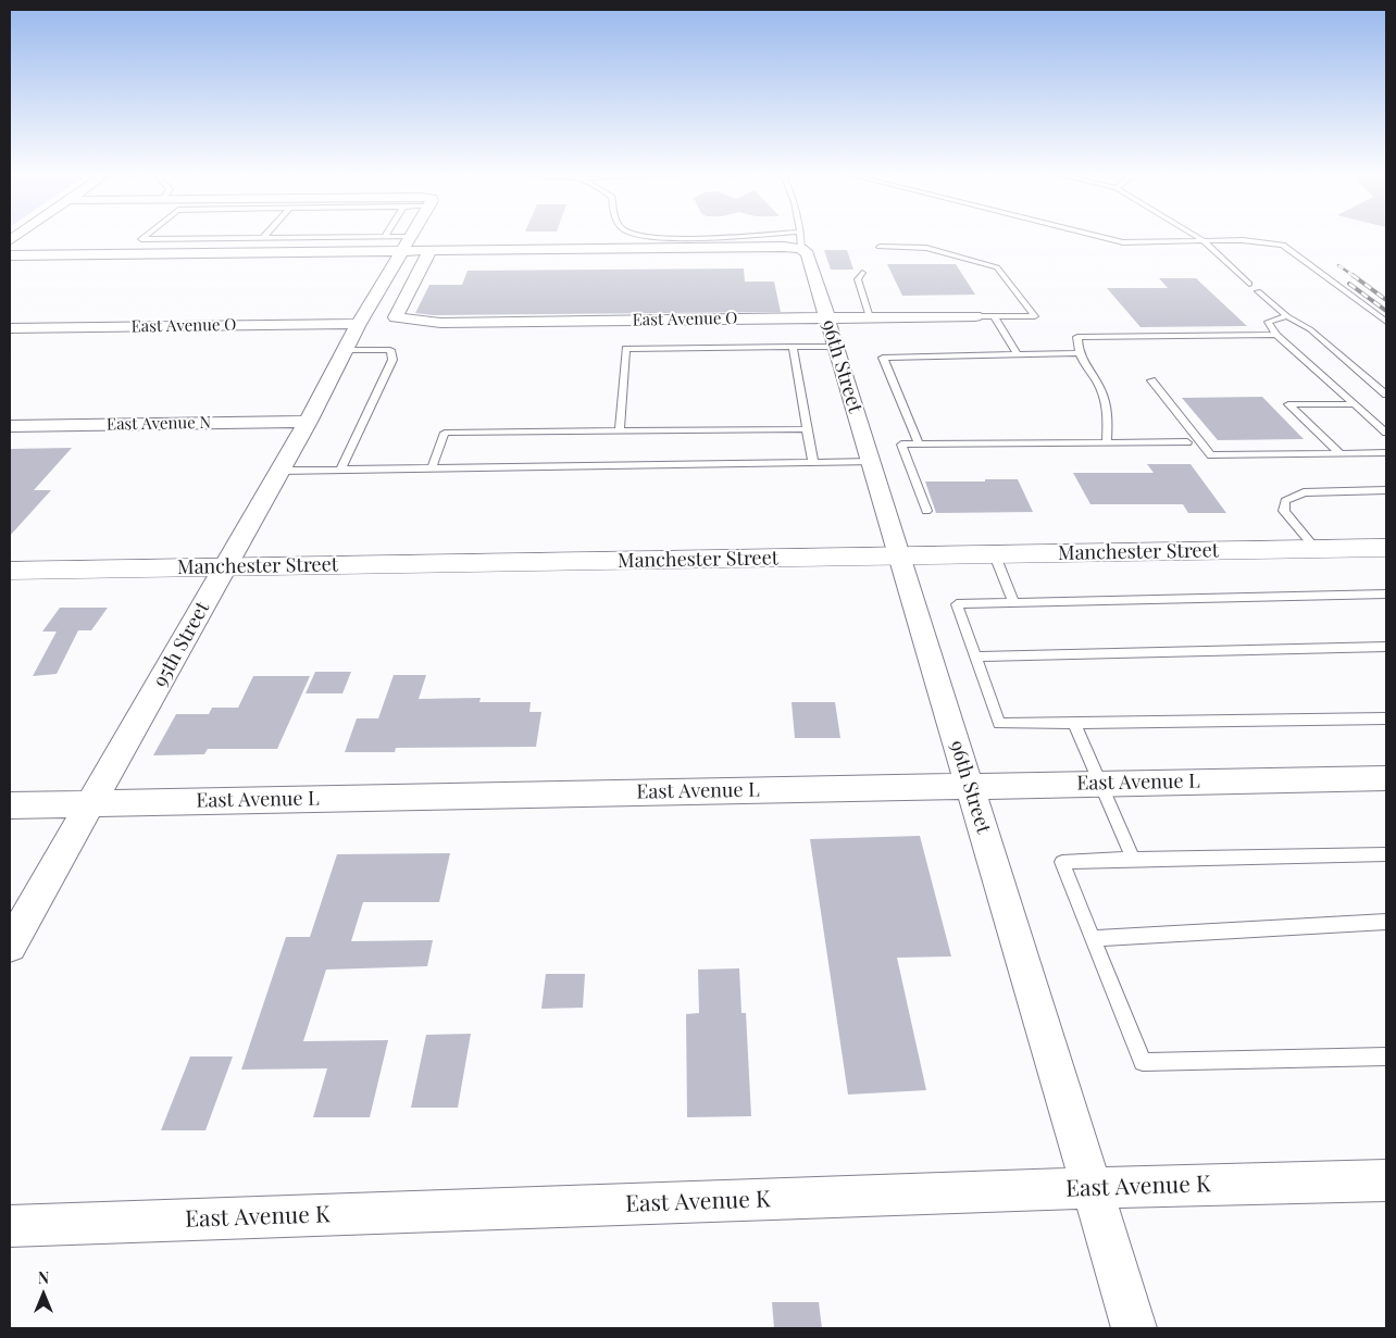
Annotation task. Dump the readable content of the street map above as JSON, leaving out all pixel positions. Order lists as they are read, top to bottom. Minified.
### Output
{"streets":{"street":["East Avenue O","96th Street","East Avenue N","Manchester Street","95th Street","East Avenue L","East Avenue K"]},"crossings":[["East Avenue O","96th Street"],["East Avenue O","95th Street"],["96th Street","Manchester Street"],["96th Street","East Avenue L"],["96th Street","East Avenue K"],["East Avenue N","95th Street"],["Manchester Street","95th Street"],["95th Street","East Avenue L"]],"north":"top"}
